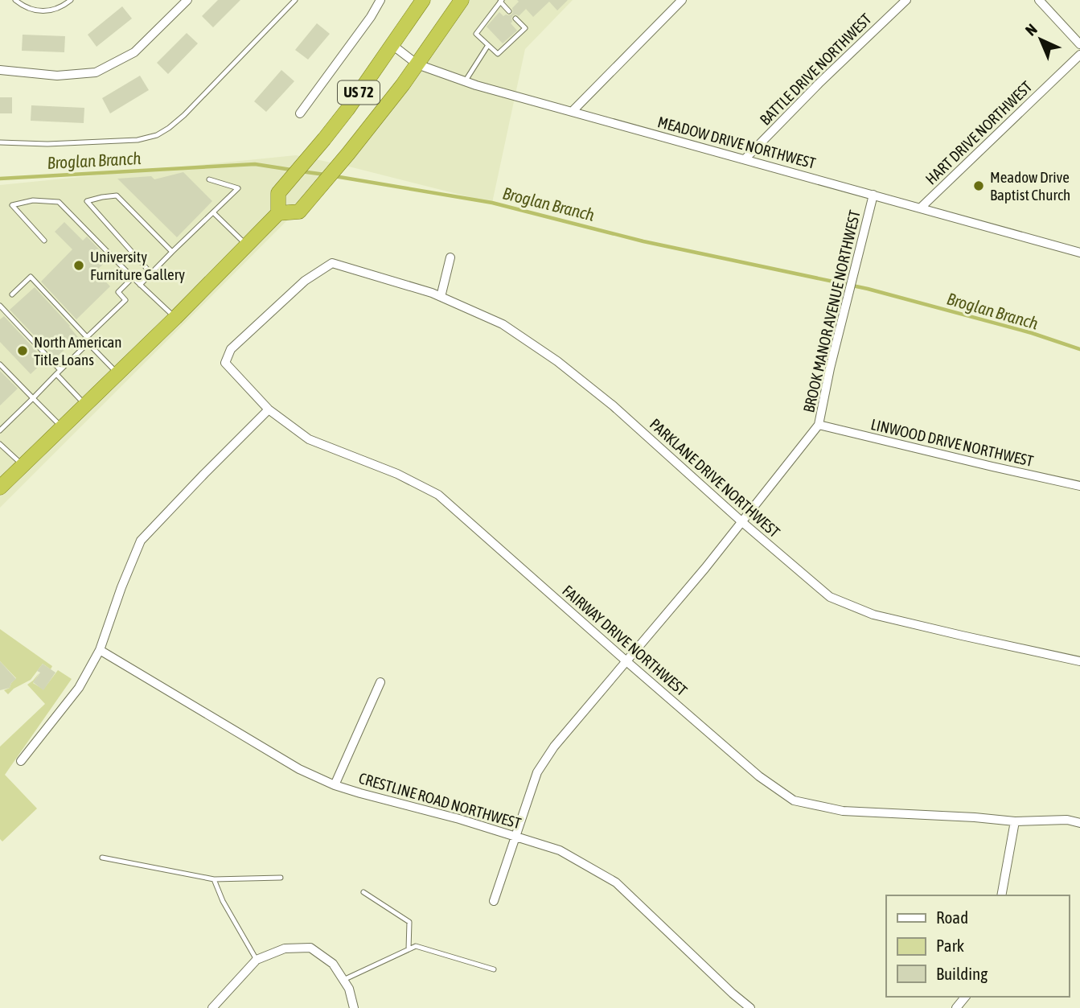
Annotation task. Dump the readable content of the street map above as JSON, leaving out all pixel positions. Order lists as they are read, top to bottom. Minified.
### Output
{"streets":{"highway":["US 72"],"street":["BATTLE DRIVE NORTHWEST","HART DRIVE NORTHWEST","MEADOW DRIVE NORTHWEST","BROOK MANOR AVENUE NORTHWEST","LINWOOD DRIVE NORTHWEST","PARKLANE DRIVE NORTHWEST","FAIRWAY DRIVE NORTHWEST","CRESTLINE ROAD NORTHWEST"]},"crossings":[["BATTLE DRIVE NORTHWEST","MEADOW DRIVE NORTHWEST"],["US 72","MEADOW DRIVE NORTHWEST"],["HART DRIVE NORTHWEST","MEADOW DRIVE NORTHWEST"],["MEADOW DRIVE NORTHWEST","BROOK MANOR AVENUE NORTHWEST"],["BROOK MANOR AVENUE NORTHWEST","LINWOOD DRIVE NORTHWEST"],["BROOK MANOR AVENUE NORTHWEST","PARKLANE DRIVE NORTHWEST"],["BROOK MANOR AVENUE NORTHWEST","FAIRWAY DRIVE NORTHWEST"],["BROOK MANOR AVENUE NORTHWEST","CRESTLINE ROAD NORTHWEST"],["PARKLANE DRIVE NORTHWEST","FAIRWAY DRIVE NORTHWEST"]],"water":["Broglan Branch"],"places":["Meadow Drive Baptist Church","University Furniture Gallery","North American Title Loans"],"legend":["Road","Park","Building"],"north":"top left"}
